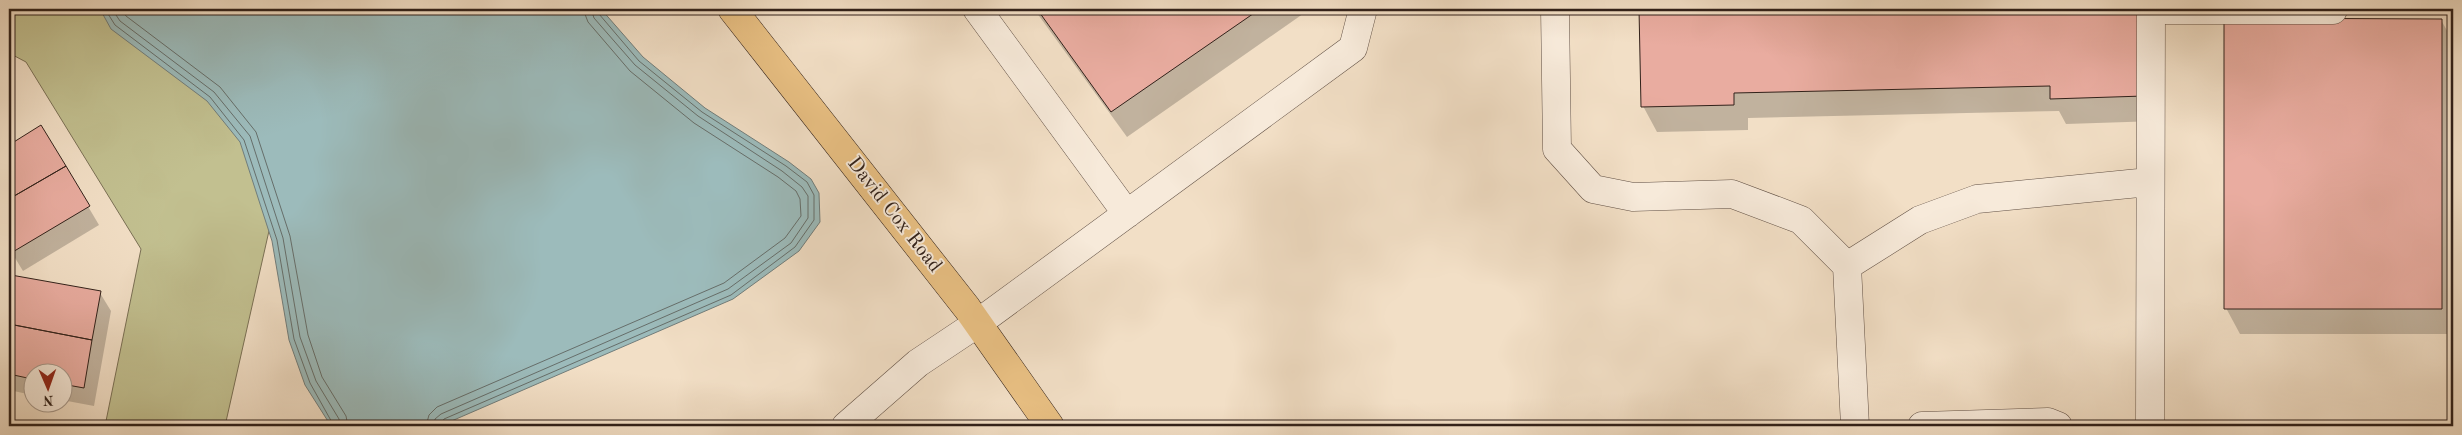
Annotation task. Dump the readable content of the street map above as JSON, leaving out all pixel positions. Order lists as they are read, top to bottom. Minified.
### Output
{"streets":{"main road":["David Cox Road"]},"north":"bottom"}
